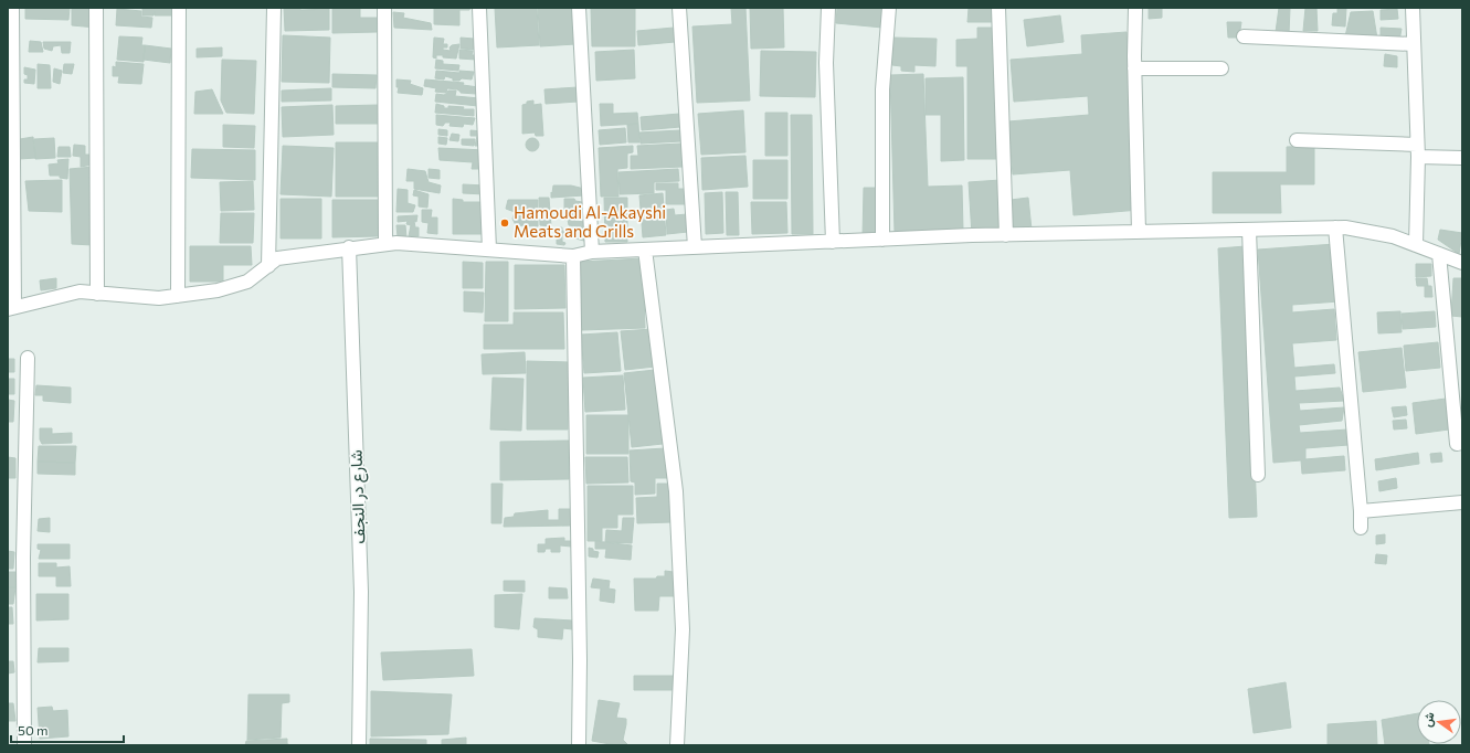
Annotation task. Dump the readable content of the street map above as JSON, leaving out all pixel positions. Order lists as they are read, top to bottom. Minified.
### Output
{"streets":{"street":["شارع در النجف"]},"places":["Hamoudi Al-Akayshi Meats and Grills"],"scale_bar":"50 m","north":"left"}
